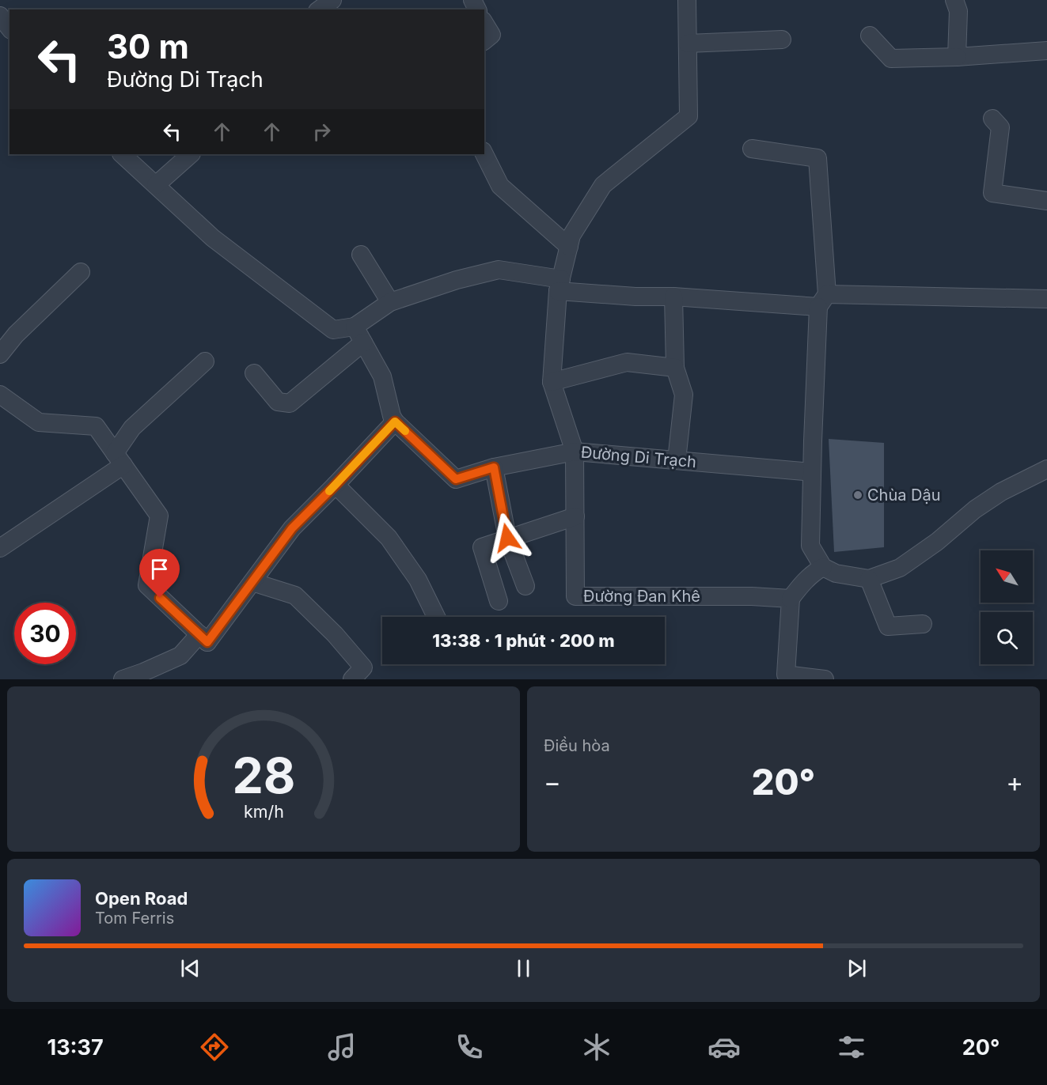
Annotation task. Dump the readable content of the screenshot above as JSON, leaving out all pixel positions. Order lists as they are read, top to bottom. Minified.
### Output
{"streets":{"street":["Đường Di Trạch","Đường Đan Khê"]},"crossings":[["Đường Di Trạch","Đường Đan Khê"]],"places":["Chùa Dậu"],"north":"top left","page":{"turn":["30 m","Đường Di Trạch"],"limit":"30","trip":"13:38 · 1 phút · 200 m","tile":"Điều hòa","heat":["−","20°","+"],"song":["Open Road","Tom Ferris"],"tabs":["13:37","20°"],"gauge":["28","km/h"]}}
